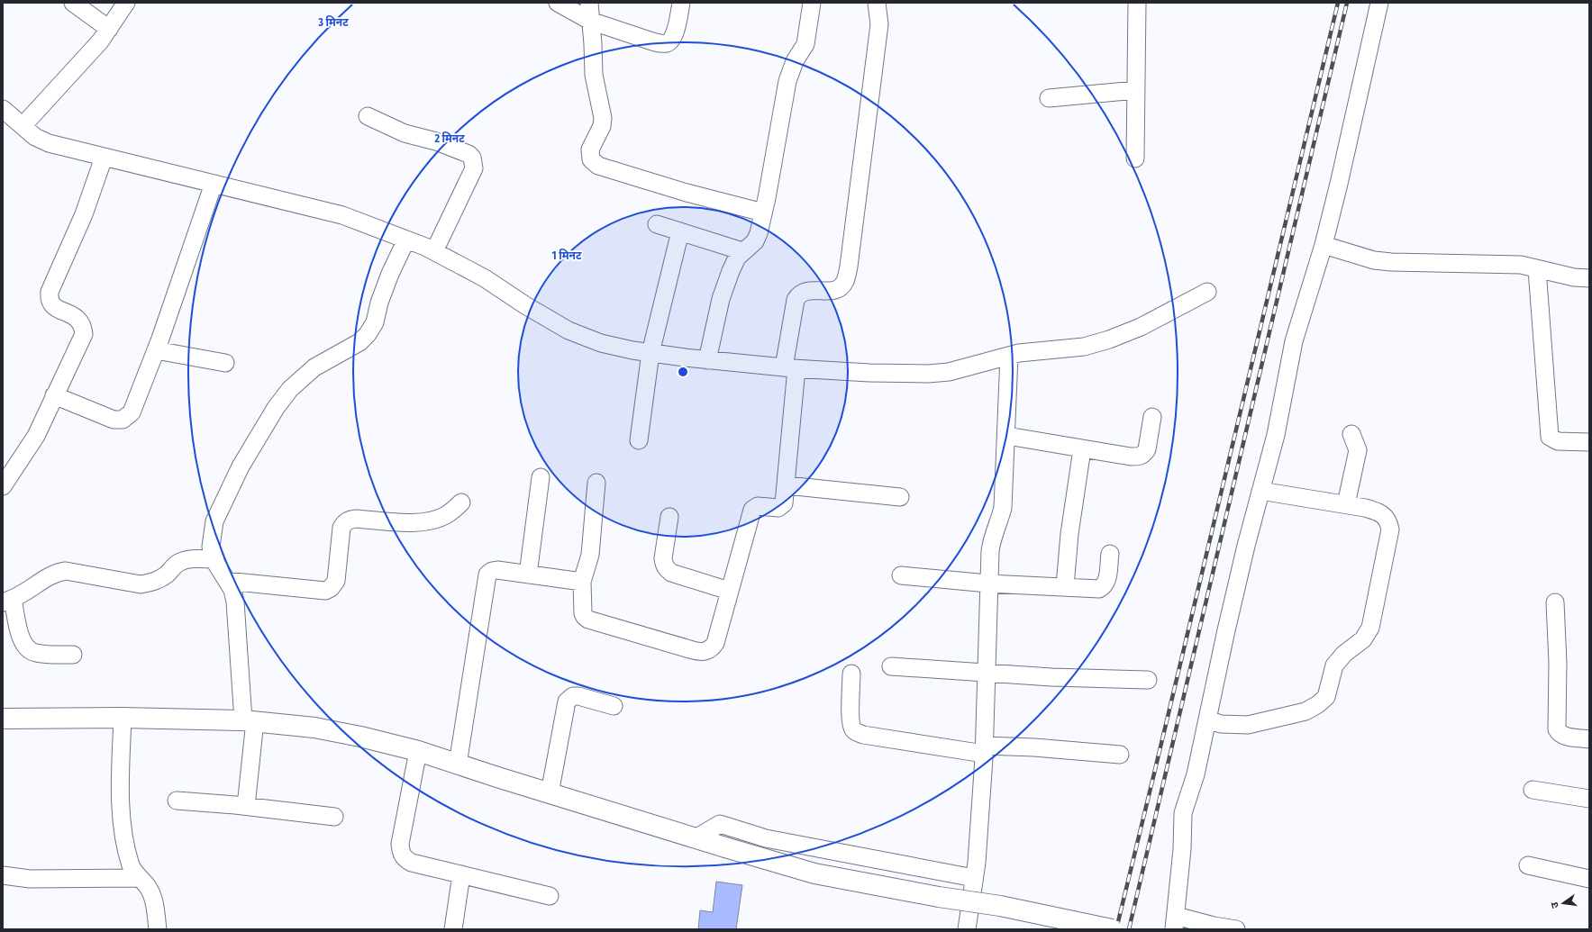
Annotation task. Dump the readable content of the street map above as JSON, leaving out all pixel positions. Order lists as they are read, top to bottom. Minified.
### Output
{"north":"left","rings":["3 मिनट","2 मिनट","1 मिनट"]}
